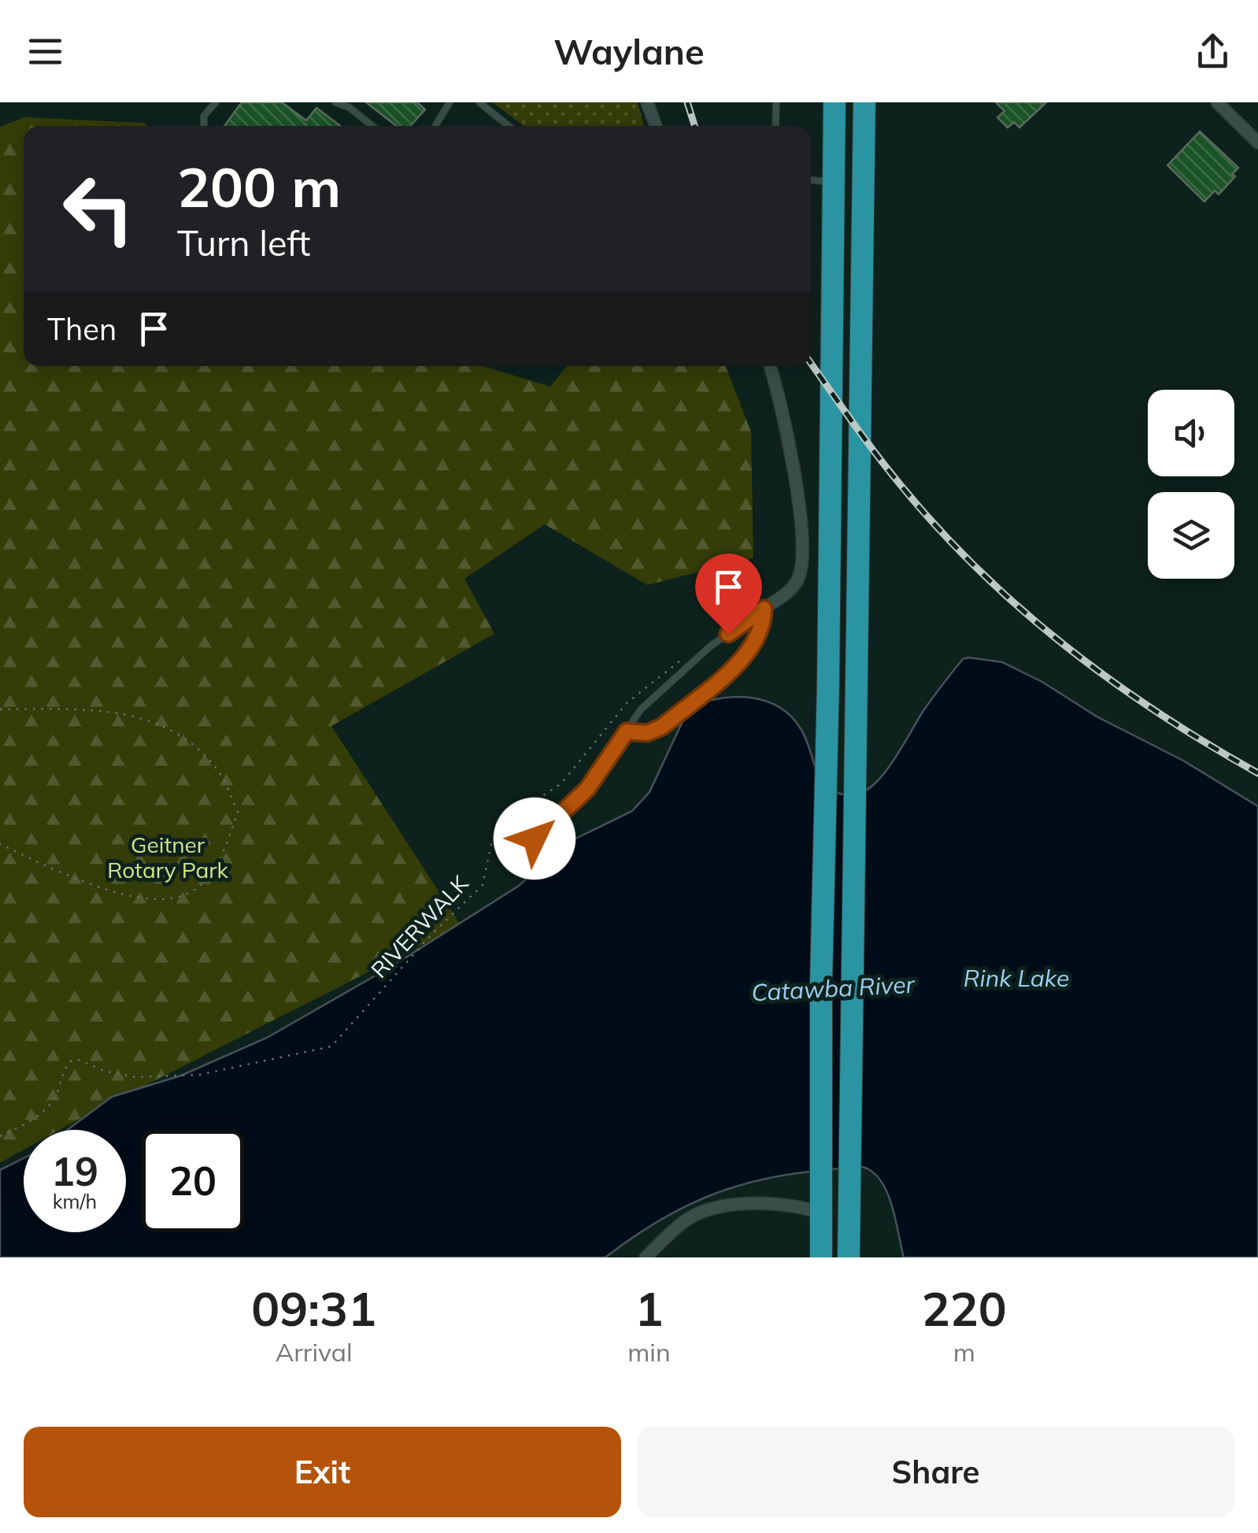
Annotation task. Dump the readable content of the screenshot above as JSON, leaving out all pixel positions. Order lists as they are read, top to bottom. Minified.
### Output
{"streets":{"path":["RIVERWALK"]},"water":["Rink Lake","Catawba River"],"parks":["Geitner Rotary Park"],"page":{"header":"Waylane","turn":["200 m","Turn left"],"then":"Then","speed":"19 km/h","limit":"20","eta":["09:31","Arrival","1","min","220","m"],"buttons":["Exit","Share"]}}
